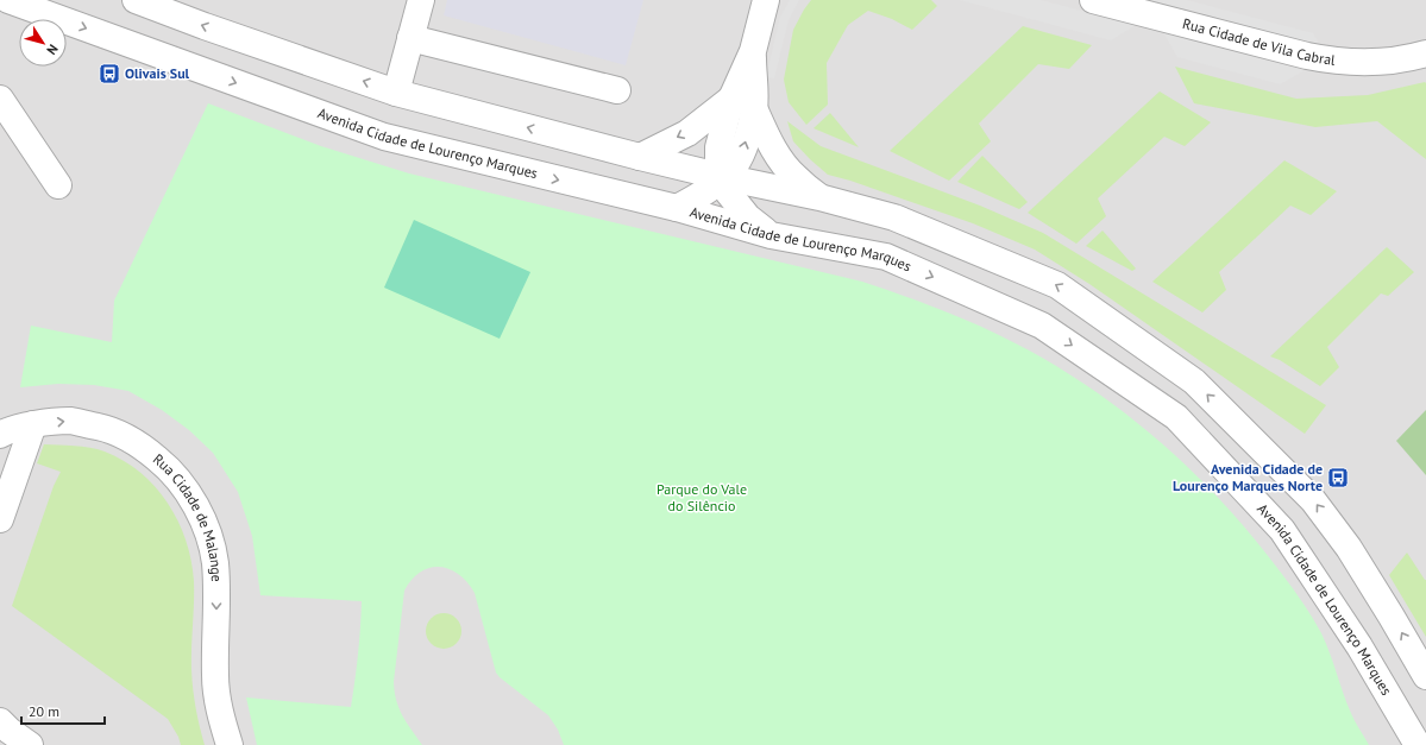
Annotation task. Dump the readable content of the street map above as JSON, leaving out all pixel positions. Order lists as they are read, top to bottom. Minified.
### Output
{"streets":{"street":["Rua Cidade de Vila Cabral","Avenida Cidade de Lourenço Marques","Rua Cidade de Malange"]},"one_way":["Rua Cidade de Malange"],"parks":["Parque do Vale do Silêncio"],"places":{"bus stop":["Olivais Sul","Avenida Cidade de Lourenço Marques Norte"]},"scale_bar":"20 m","north":"bottom right"}
